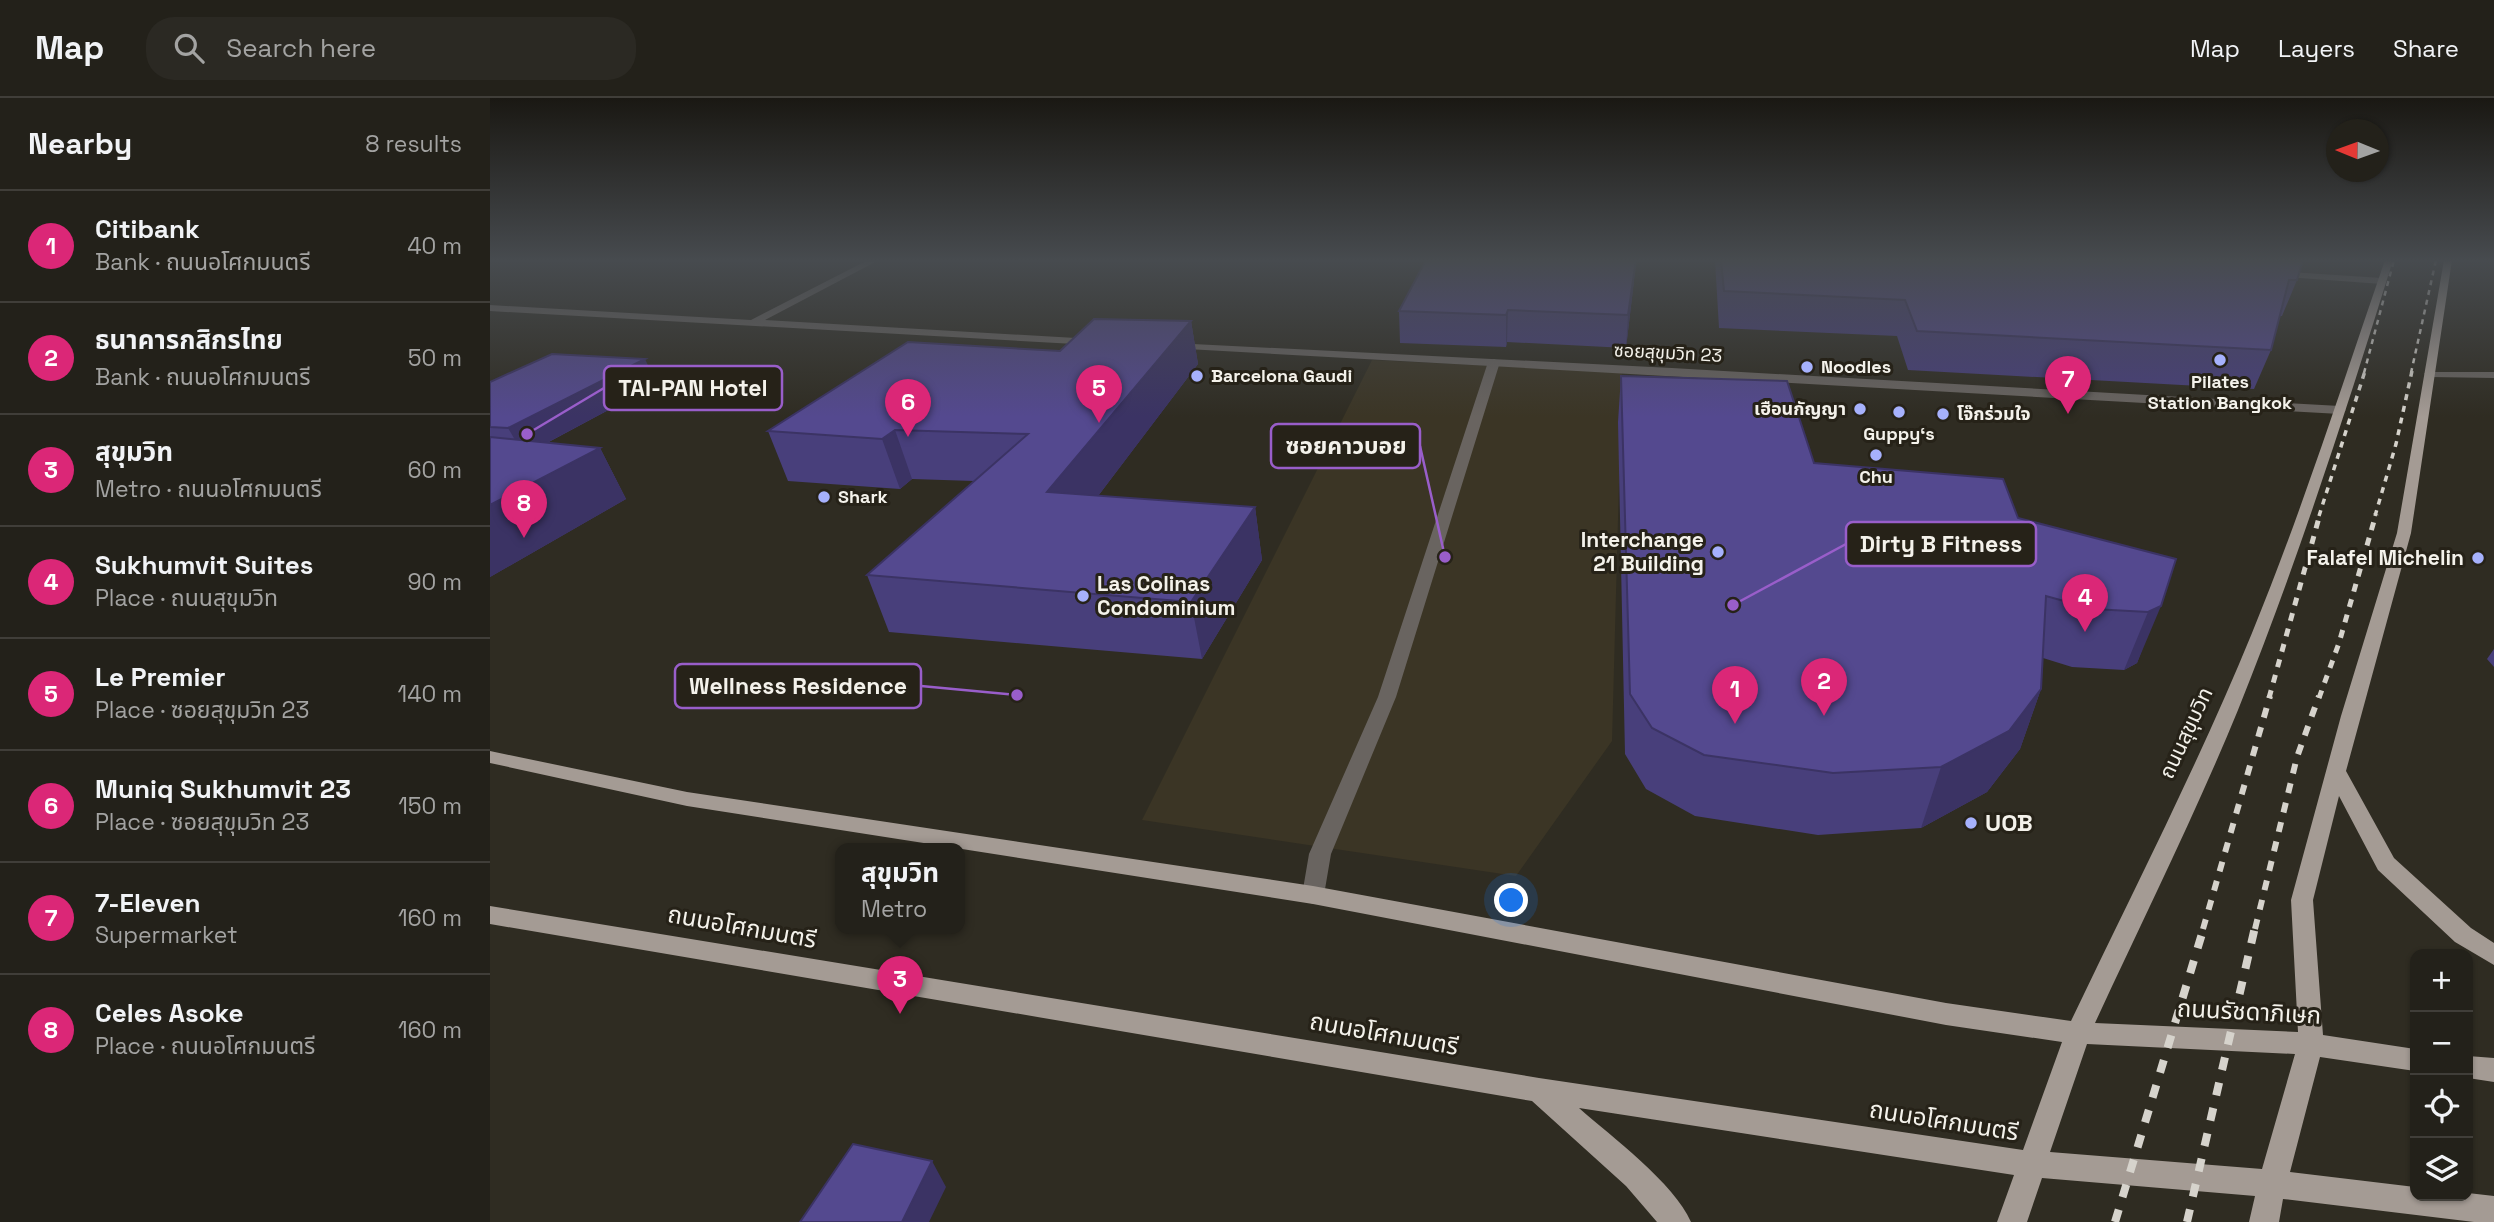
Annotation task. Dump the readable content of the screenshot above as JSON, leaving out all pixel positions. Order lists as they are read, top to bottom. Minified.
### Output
{"streets":{"main road":["ถนนสุขุมวิท","ถนนอโศกมนตรี","ถนนรัชดาภิเษก"],"street":["ซอยสุขุมวิท 23"]},"crossings":[["ซอยสุขุมวิท 23","ถนนสุขุมวิท"],["ถนนสุขุมวิท","ถนนอโศกมนตรี"],["ถนนสุขุมวิท","ถนนรัชดาภิเษก"]],"places":["Pilates Station Bangkok","Noodles","Barcelona Gaudi","เฮือนกัญญา","Guppy‘s","โจ๊กร่วมใจ","TAI-PAN Hotel","Chu","Shark","Interchange 21 Building","ซอยคาวบอย","Falafel Michelin","Las Colinas Condominium","Dirty B Fitness","Wellness Residence","UOB"],"north":"left","page":{"header":"Map","search":"Search here","nav":["Map","Layers","Share"],"heading":["Nearby","8 results"],"list":[{"mark":"1","name":"Citibank","note":"Bank · ถนนอโศกมนตรี","value":"40 m"},{"mark":"2","name":"ธนาคารกสิกรไทย","note":"Bank · ถนนอโศกมนตรี","value":"50 m"},{"mark":"3","name":"สุขุมวิท","note":"Metro · ถนนอโศกมนตรี","value":"60 m"},{"mark":"4","name":"Sukhumvit Suites","note":"Place · ถนนสุขุมวิท","value":"90 m"},{"mark":"5","name":"Le Premier","note":"Place · ซอยสุขุมวิท 23","value":"140 m"},{"mark":"6","name":"Muniq Sukhumvit 23","note":"Place · ซอยสุขุมวิท 23","value":"150 m"},{"mark":"7","name":"7-Eleven","note":"Supermarket","value":"160 m"},{"mark":"8","name":"Celes Asoke","note":"Place · ถนนอโศกมนตรี","value":"160 m"}],"pins":["7","5","6","8","4","2","1","3"],"popup":["สุขุมวิท","Metro"],"map_buttons":["+","−"]}}
